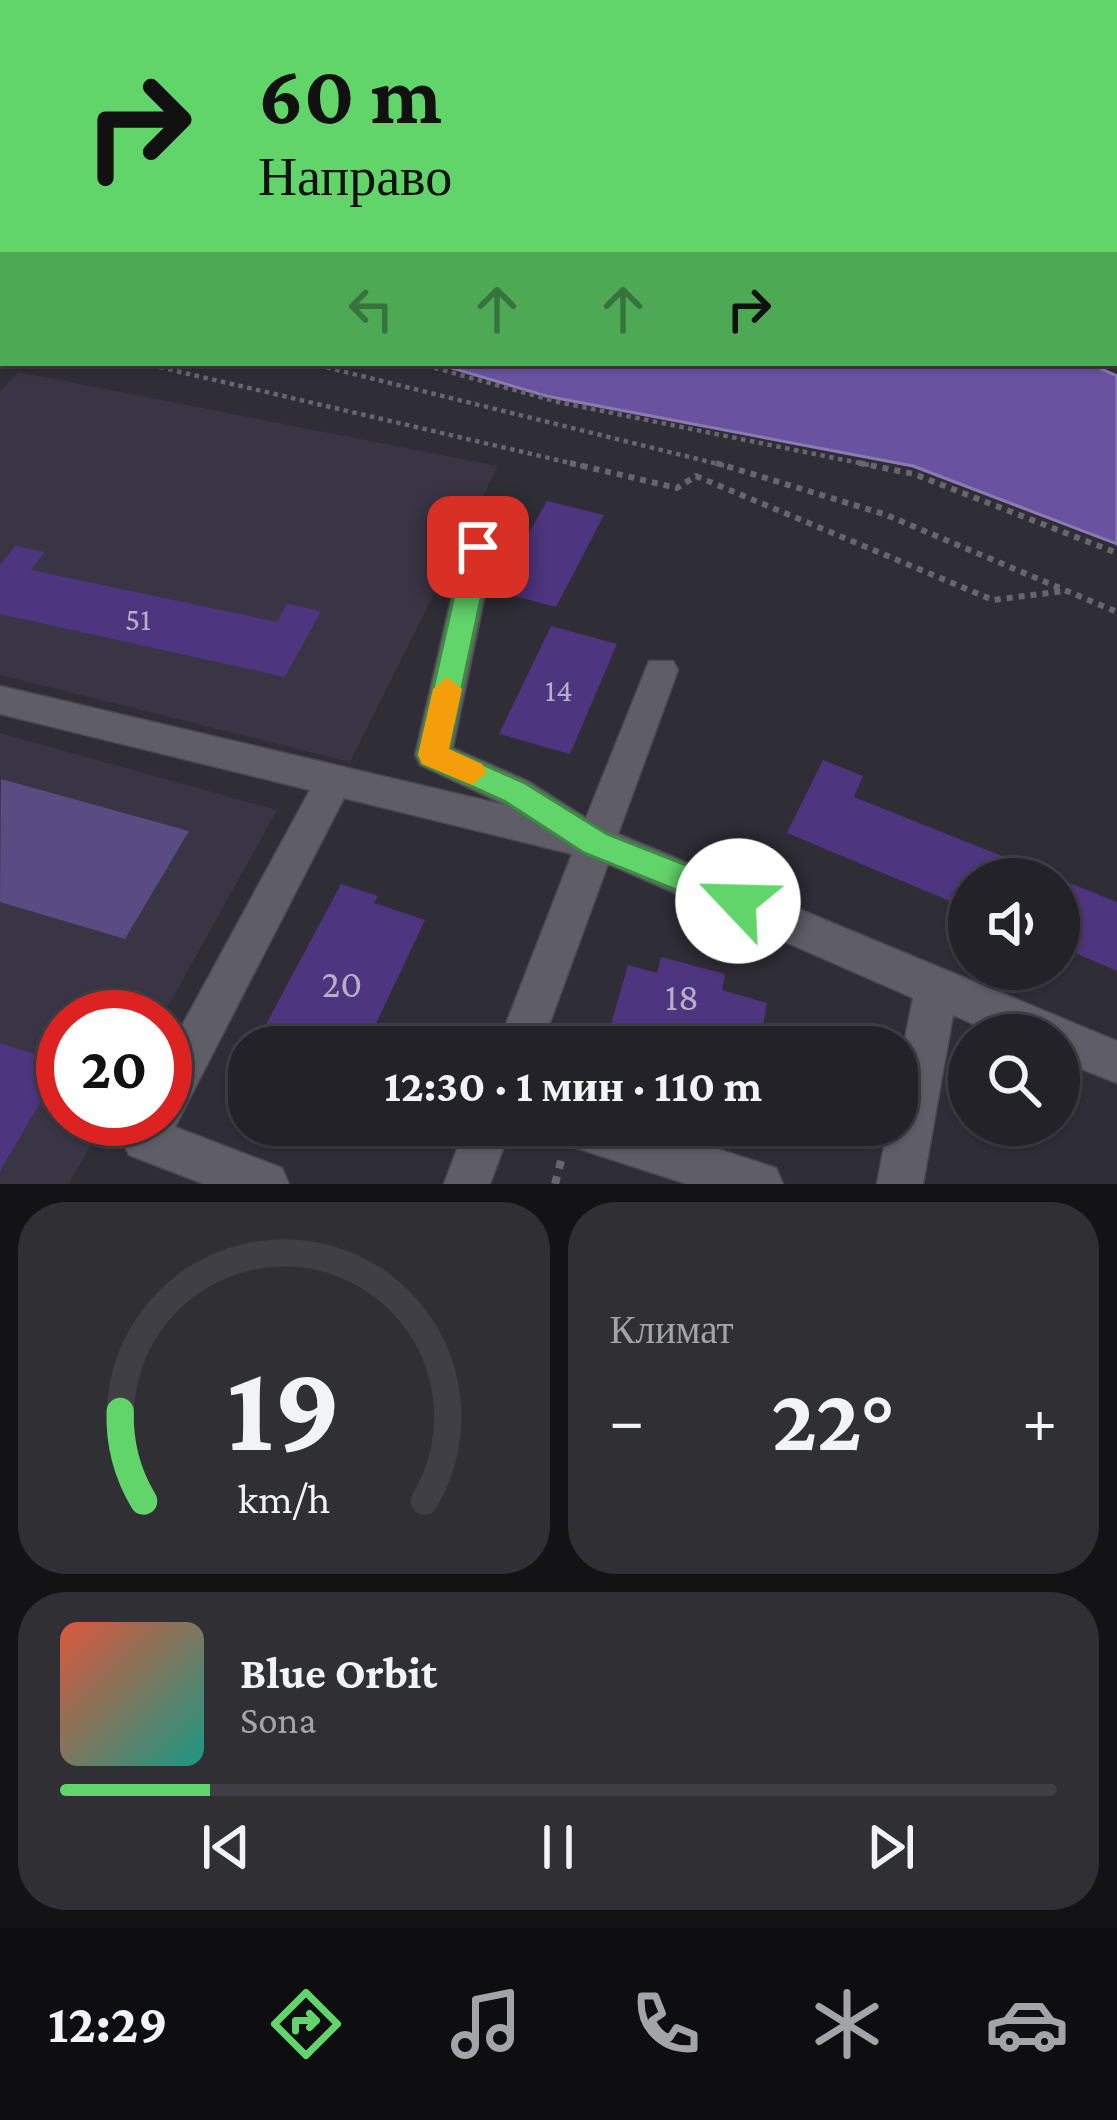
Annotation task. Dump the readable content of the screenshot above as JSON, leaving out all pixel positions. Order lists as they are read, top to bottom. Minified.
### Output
{"house_numbers":["51","14","20","18"],"page":{"turn":["60 m","Направо"],"limit":"20","trip":"12:30 · 1 мин · 110 m","tile":"Климат","heat":["−","22°","+"],"song":["Blue Orbit","Sona"],"tabs":"12:29","gauge":["19","km/h"]}}
